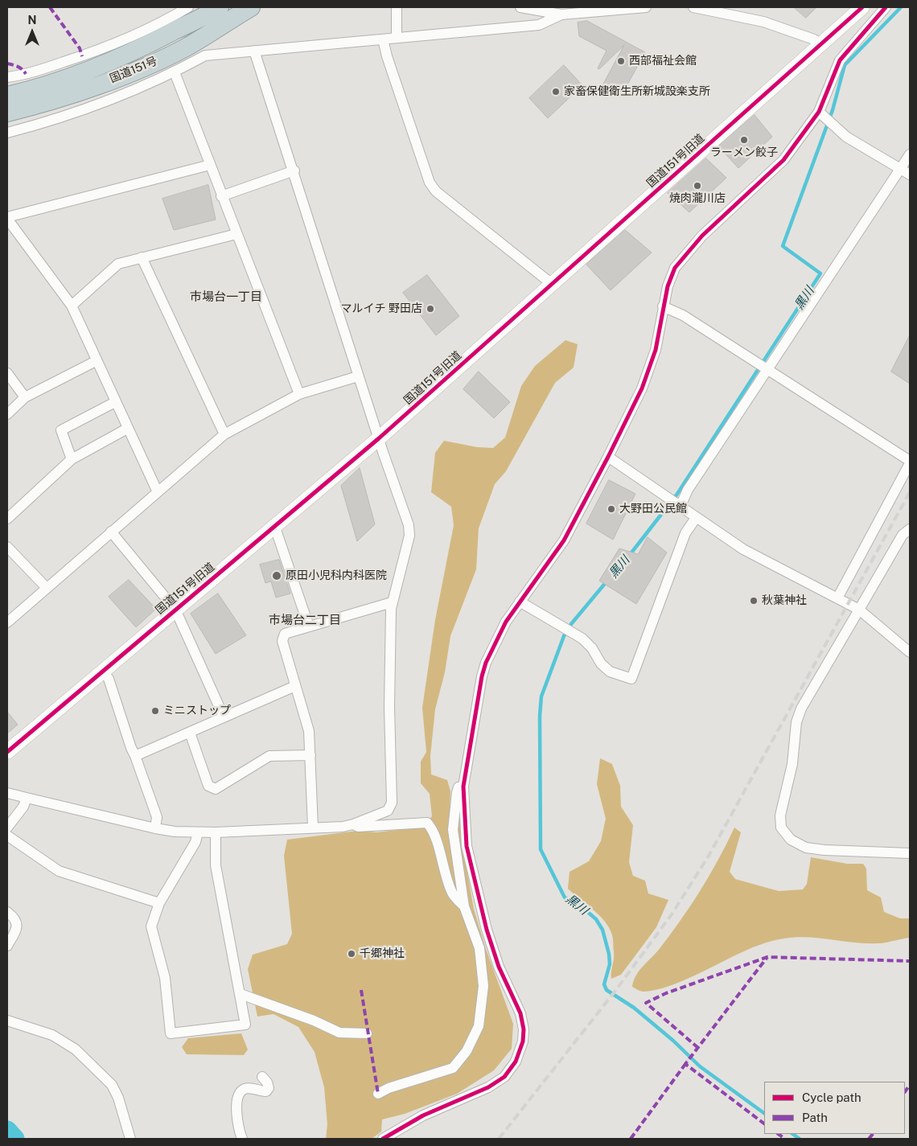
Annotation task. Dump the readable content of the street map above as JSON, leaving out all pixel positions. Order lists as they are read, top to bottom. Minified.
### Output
{"streets":{"highway":["国道151号"],"street":["国道151号旧道"]},"districts":["市場台一丁目","市場台二丁目"],"water":["黒川"],"places":["西部福祉会館","家畜保健衛生所新城設楽支所","ラーメン餃子","焼肉瀧川店","マルイチ 野田店","大野田公民館","原田小児科内科医院","秋葉神社","ミニストップ","千郷神社"],"legend":["Cycle path","Path"],"north":"top"}
